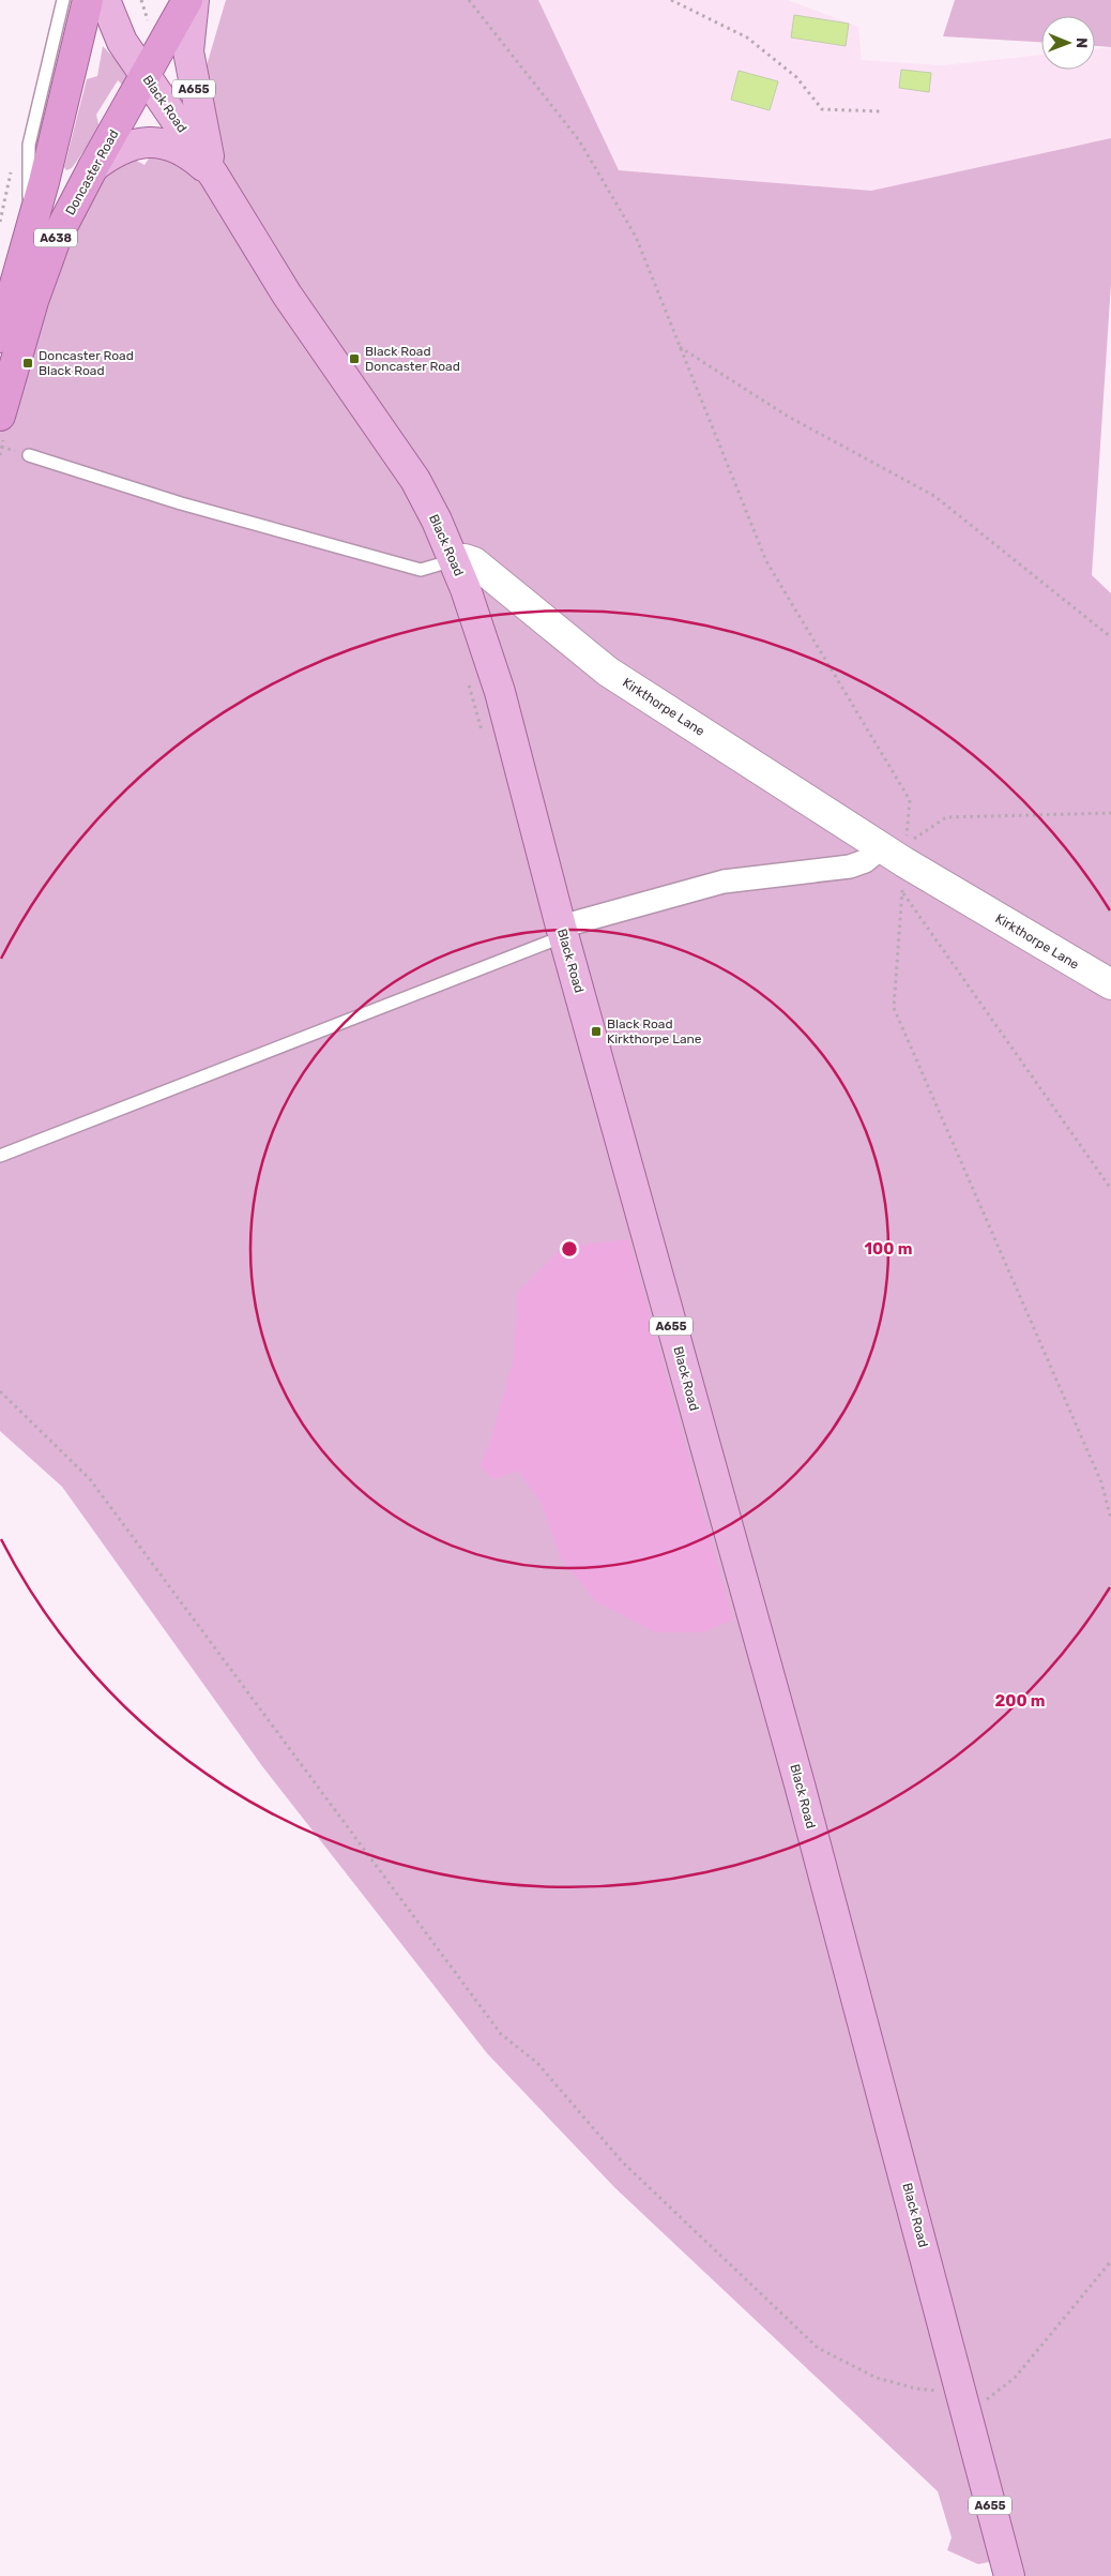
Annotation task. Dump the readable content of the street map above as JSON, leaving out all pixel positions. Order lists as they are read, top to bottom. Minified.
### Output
{"streets":{"highway":["Doncaster Road","A638"],"main road":["A655","Black Road"],"street":["Kirkthorpe Lane"]},"crossings":[["Black Road","Doncaster Road"],["Black Road","Kirkthorpe Lane"]],"places":{"transit":["Black Road Doncaster Road","Doncaster Road Black Road","Black Road Kirkthorpe Lane"]},"north":"right","rings":["100 m","200 m"]}
